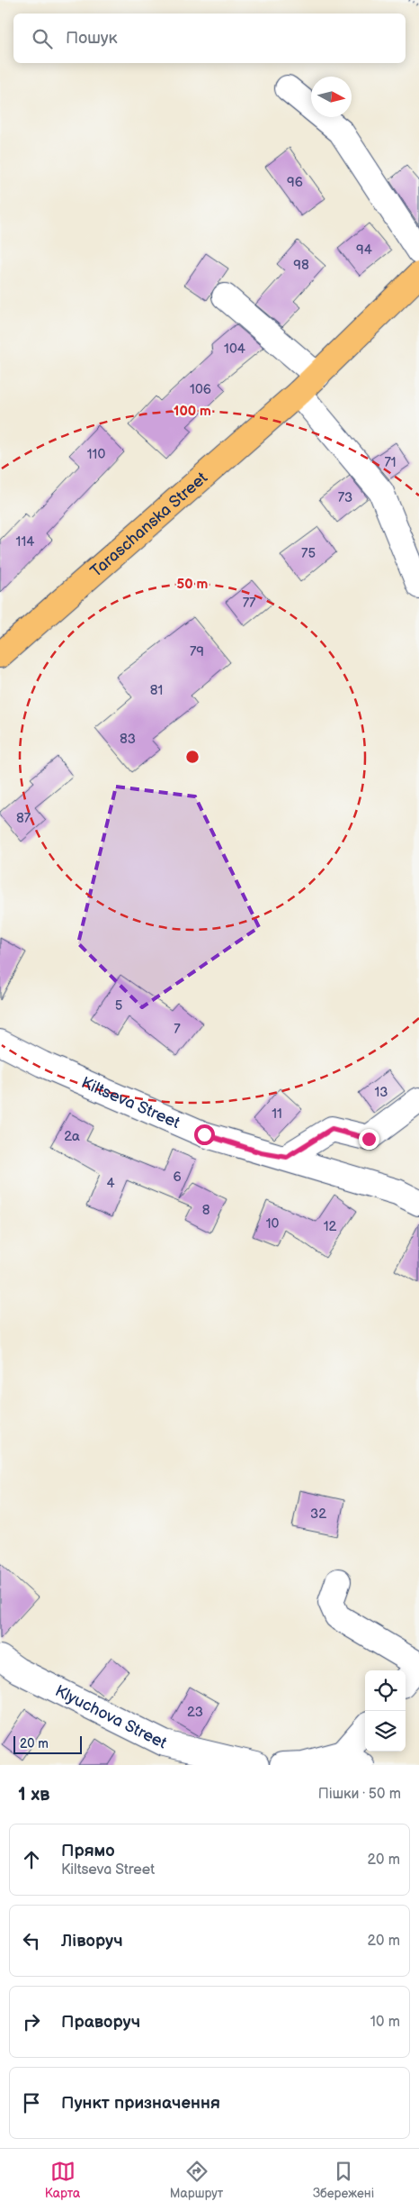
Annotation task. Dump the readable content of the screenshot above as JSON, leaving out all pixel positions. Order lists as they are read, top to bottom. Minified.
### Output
{"streets":{"main road":["Taraschanska Street"],"street":["Kiltseva Street","Klyuchova Street"]},"house_numbers":["96","94","98","104","106","110","71","73","114","75","77","79","81","83","87","5","7","13","11","2а","6","4","8","10","12","32","23"],"scale_bar":"20 m","north":"right","page":{"search":"Пошук","scale":"20 m","heading":["1 хв","Пішки · 50 m"],"list":[["Прямо","Kiltseva Street","20 m"],["Ліворуч","20 m"],["Праворуч","10 m"],"Пункт призначення"],"nav":["Карта","Маршрут","Збережені"]},"rings":["100 m","50 m"]}
